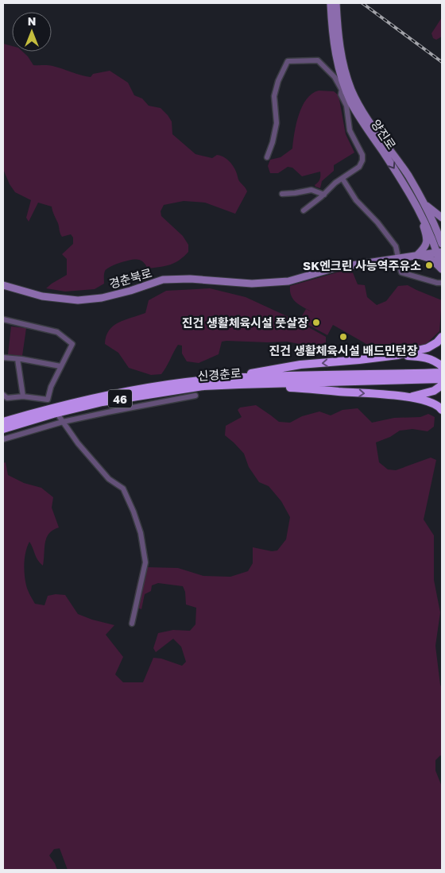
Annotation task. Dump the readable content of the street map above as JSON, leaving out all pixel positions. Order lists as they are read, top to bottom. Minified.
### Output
{"streets":{"highway":["신경춘로","46"],"main road":["양진로","경춘북로"]},"crossings":[["양진로","경춘북로"]],"places":["SK엔크린 사능역주유소","진건 생활체육시설 풋살장","진건 생활체육시설 배드민턴장"],"north":"top"}
